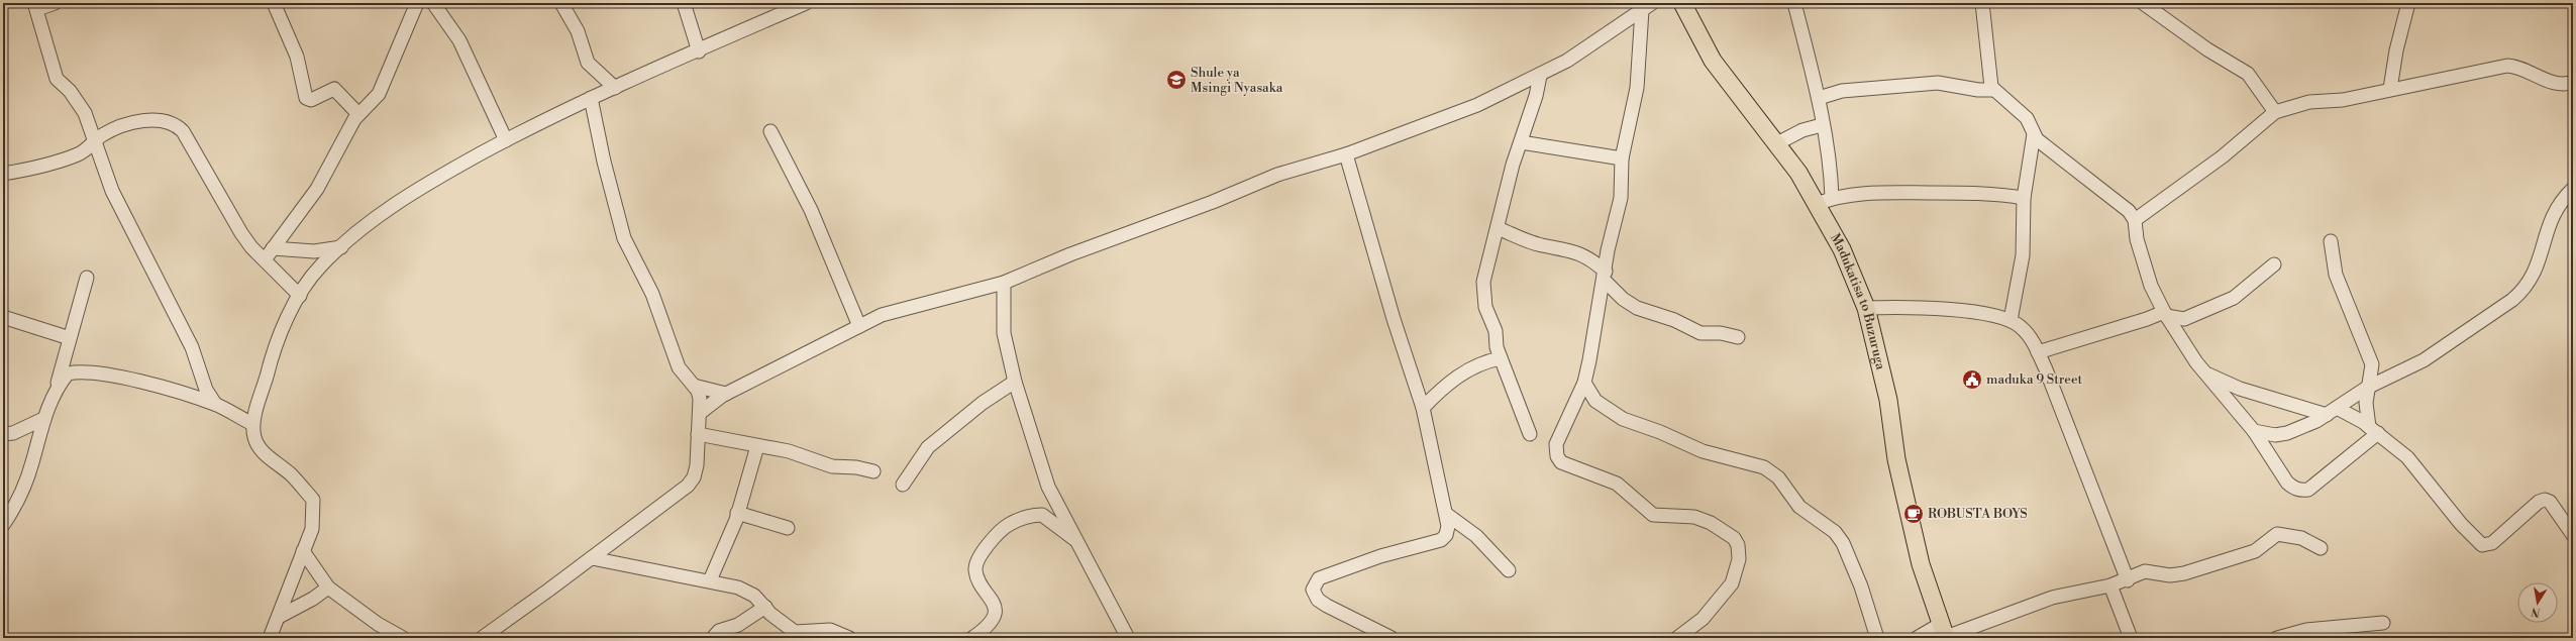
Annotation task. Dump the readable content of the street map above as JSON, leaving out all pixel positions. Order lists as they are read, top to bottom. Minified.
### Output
{"streets":{"main road":["Madukatisa to Buzuruga"]},"places":{"school or university":["Shule ya Msingi Nyasaka"],"public building":["maduka 9 Street"],"cafe":["ROBUSTA BOYS"]},"north":"bottom"}
